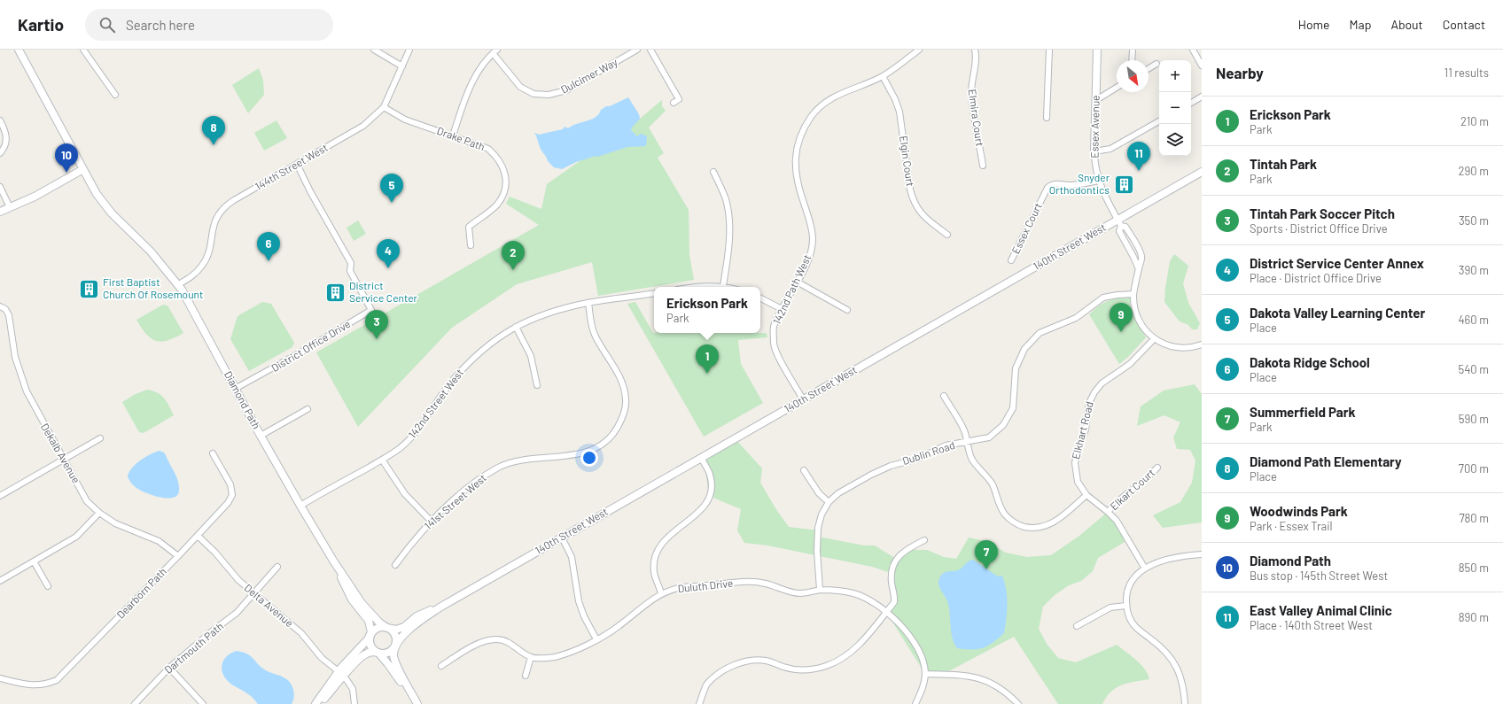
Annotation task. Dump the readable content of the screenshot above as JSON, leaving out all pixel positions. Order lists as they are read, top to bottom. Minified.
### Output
{"streets":{"street":["Dulcimer Way","Elmira Court","Essex Avenue","Drake Path","Elgin Court","144th Street West","Essex Court","140th Street West","142nd Path West","District Office Drive","Diamond Path","142nd Street West","Elkhart Road","Dekalb Avenue","Dublin Road","Elkart Court","141st Street West","Duluth Drive","Dearborn Path","Delta Avenue","Dartmouth Path"]},"crossings":[["Essex Avenue","Essex Court"],["Essex Avenue","140th Street West"],["Essex Avenue","Dublin Road"],["Drake Path","144th Street West"],["Elgin Court","142nd Path West"],["144th Street West","District Office Drive"],["144th Street West","Diamond Path"],["140th Street West","142nd Path West"],["140th Street West","Diamond Path"],["District Office Drive","Diamond Path"],["Diamond Path","142nd Street West"],["142nd Street West","141st Street West"],["Elkhart Road","Elkart Court"],["Dekalb Avenue","Dearborn Path"],["Dublin Road","Duluth Drive"],["Dearborn Path","Delta Avenue"],["Delta Avenue","Dartmouth Path"]],"places":{"building":["Snyder Orthodontics","First Baptist Church Of Rosemount","District Service Center"]},"north":"bottom right","page":{"header":"Kartio","search":"Search here","nav":["Home","Map","About","Contact"],"heading":["Nearby","11 results"],"map_buttons":["+","−"],"list":[{"mark":"1","name":"Erickson Park","note":"Park","value":"210 m"},{"mark":"2","name":"Tintah Park","note":"Park","value":"290 m"},{"mark":"3","name":"Tintah Park Soccer Pitch","note":"Sports · District Office Drive","value":"350 m"},{"mark":"4","name":"District Service Center Annex","note":"Place · District Office Drive","value":"390 m"},{"mark":"5","name":"Dakota Valley Learning Center","note":"Place","value":"460 m"},{"mark":"6","name":"Dakota Ridge School","note":"Place","value":"540 m"},{"mark":"7","name":"Summerfield Park","note":"Park","value":"590 m"},{"mark":"8","name":"Diamond Path Elementary","note":"Place","value":"700 m"},{"mark":"9","name":"Woodwinds Park","note":"Park · Essex Trail","value":"780 m"},{"mark":"10","name":"Diamond Path","note":"Bus stop · 145th Street West","value":"850 m"},{"mark":"11","name":"East Valley Animal Clinic","note":"Place · 140th Street West","value":"890 m"}],"pins":["8","11","10","5","6","4","2","9","3","1","7"],"popup":["Erickson Park","Park"]}}
